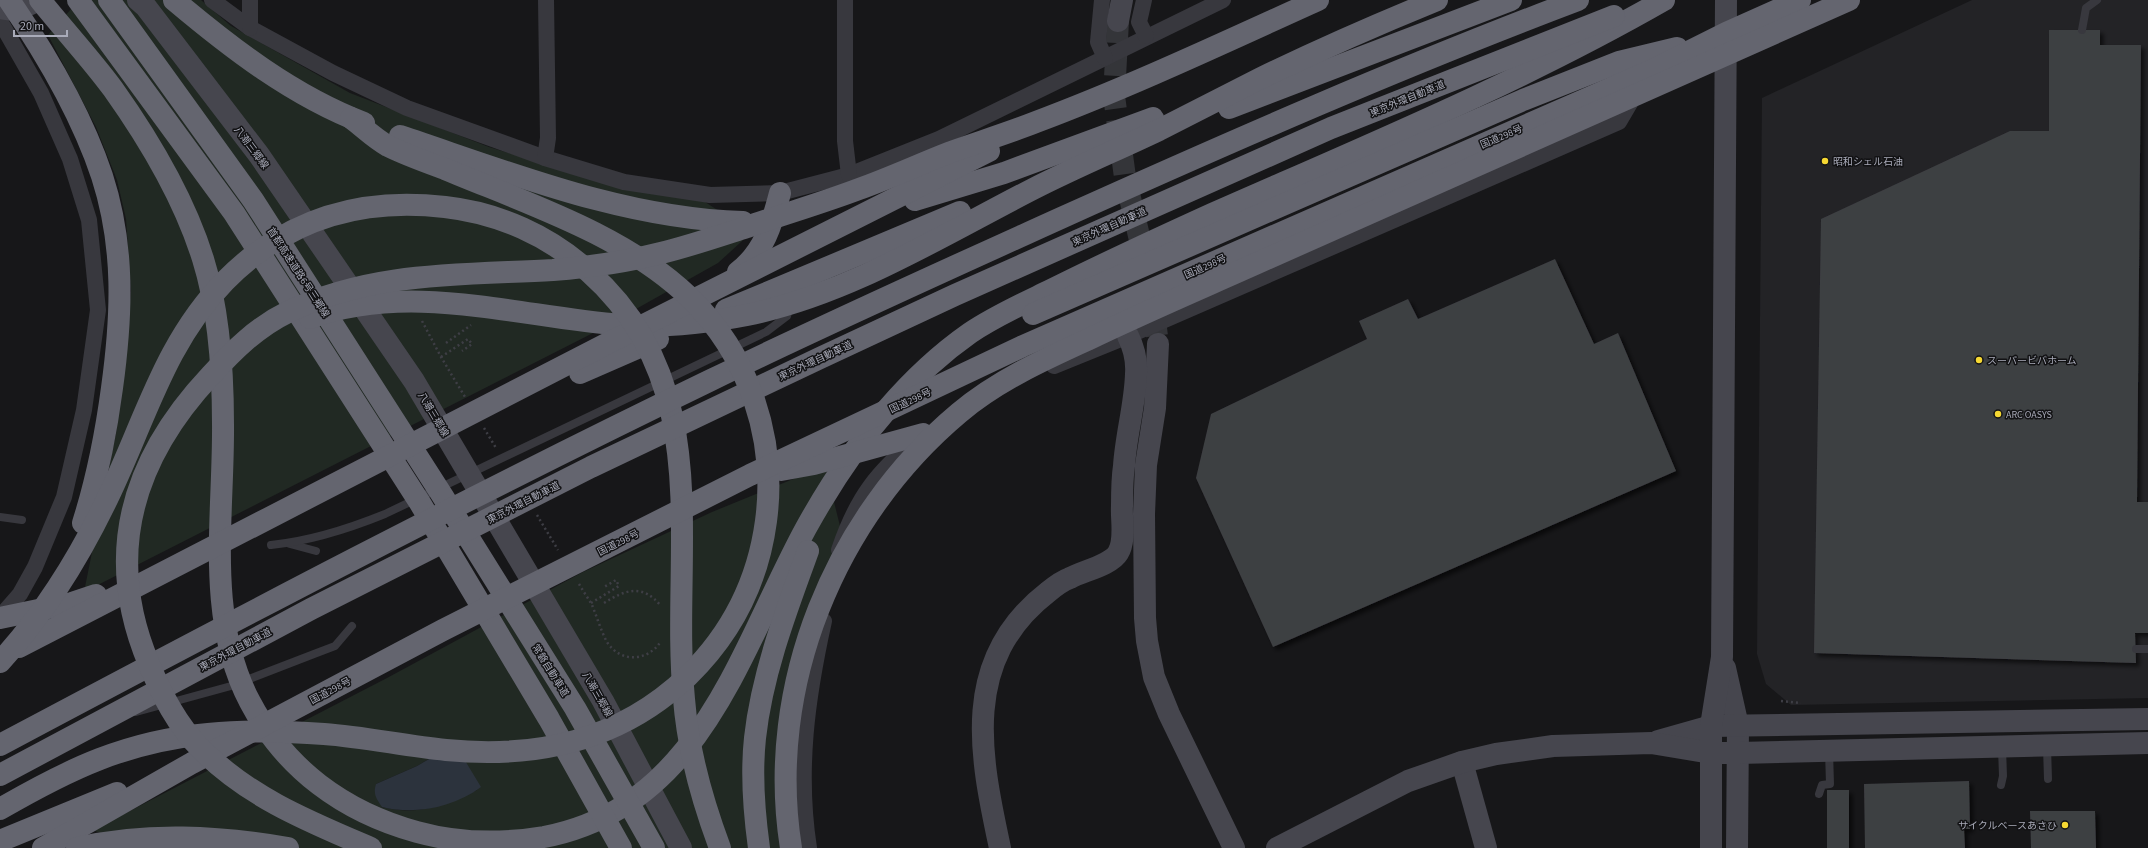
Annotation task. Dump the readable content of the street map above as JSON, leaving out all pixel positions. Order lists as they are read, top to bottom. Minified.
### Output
{"streets":{"highway":["東京外環自動車道","国道298号","首都高速道路6号三郷線","常磐自動車道"],"street":["八潮三郷線"]},"crossings":[["首都高速道路6号三郷線","常磐自動車道"]],"places":["昭和シェル石油","スーパービバホーム","ARC OASYS","サイクルベースあさひ"],"scale_bar":"20 m"}
